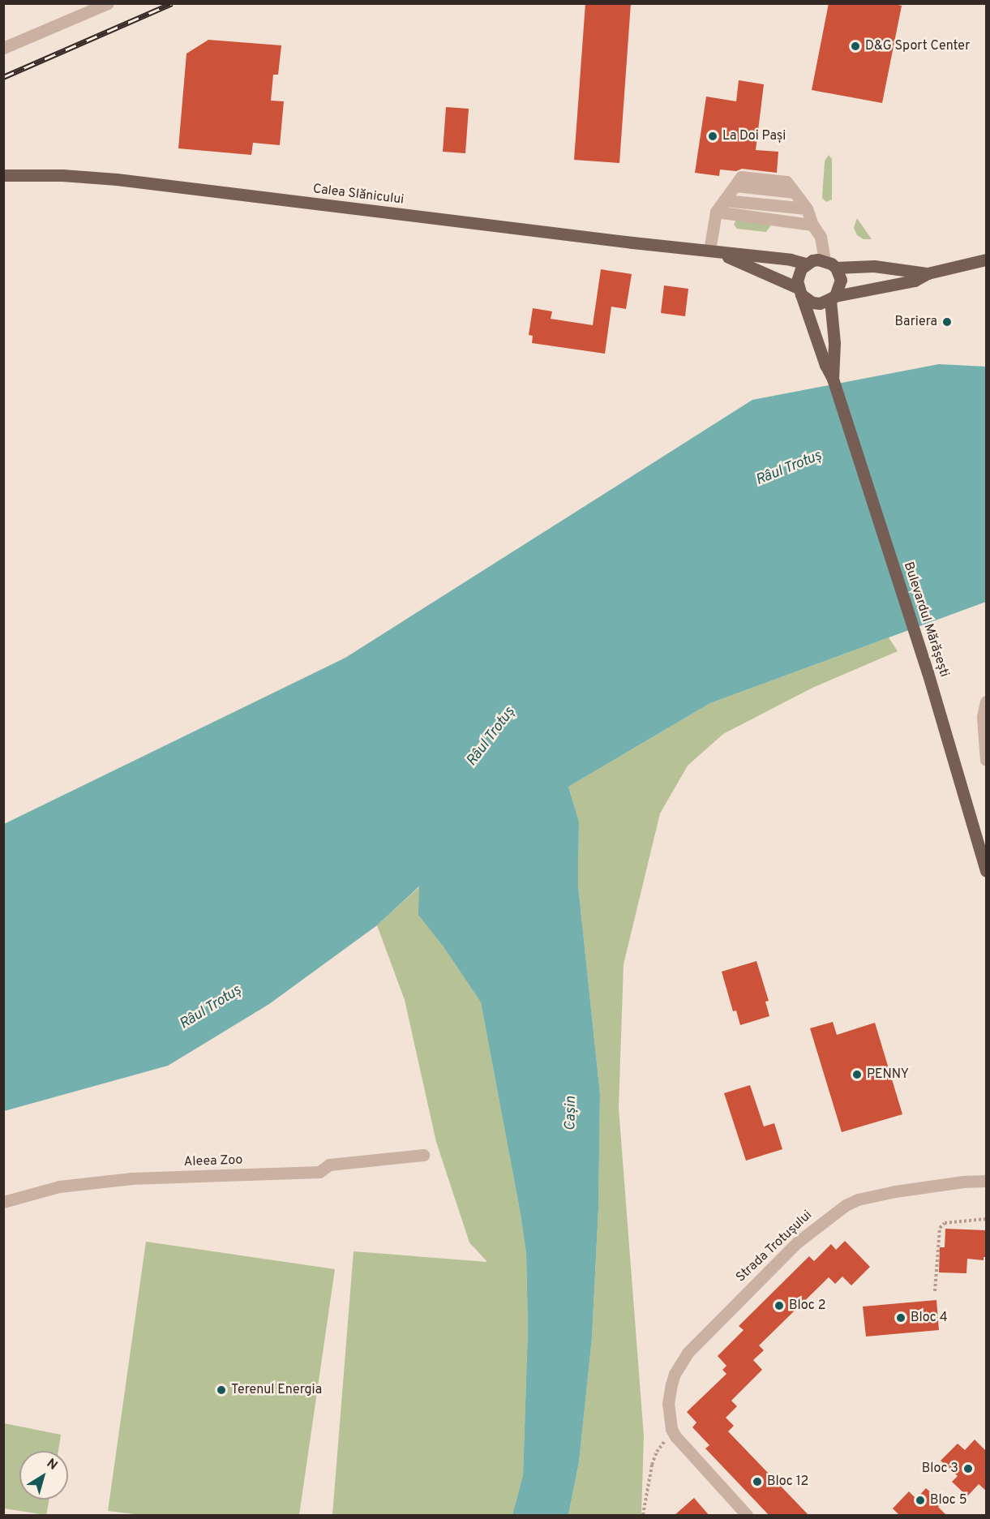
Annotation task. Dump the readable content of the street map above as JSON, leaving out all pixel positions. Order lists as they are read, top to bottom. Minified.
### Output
{"streets":{"main road":["Calea Slănicului","Bulevardul Mărășești"],"street":["Aleea Zoo","Strada Trotușului"]},"crossings":[["Calea Slănicului","Bulevardul Mărășești"]],"water":["Râul Trotuș","Cașin"],"places":["D&G Sport Center","La Doi Pași","Bariera","PENNY","Bloc 2","Bloc 4","Terenul Energia","Bloc 3","Bloc 12","Bloc 5"],"north":"top right"}
